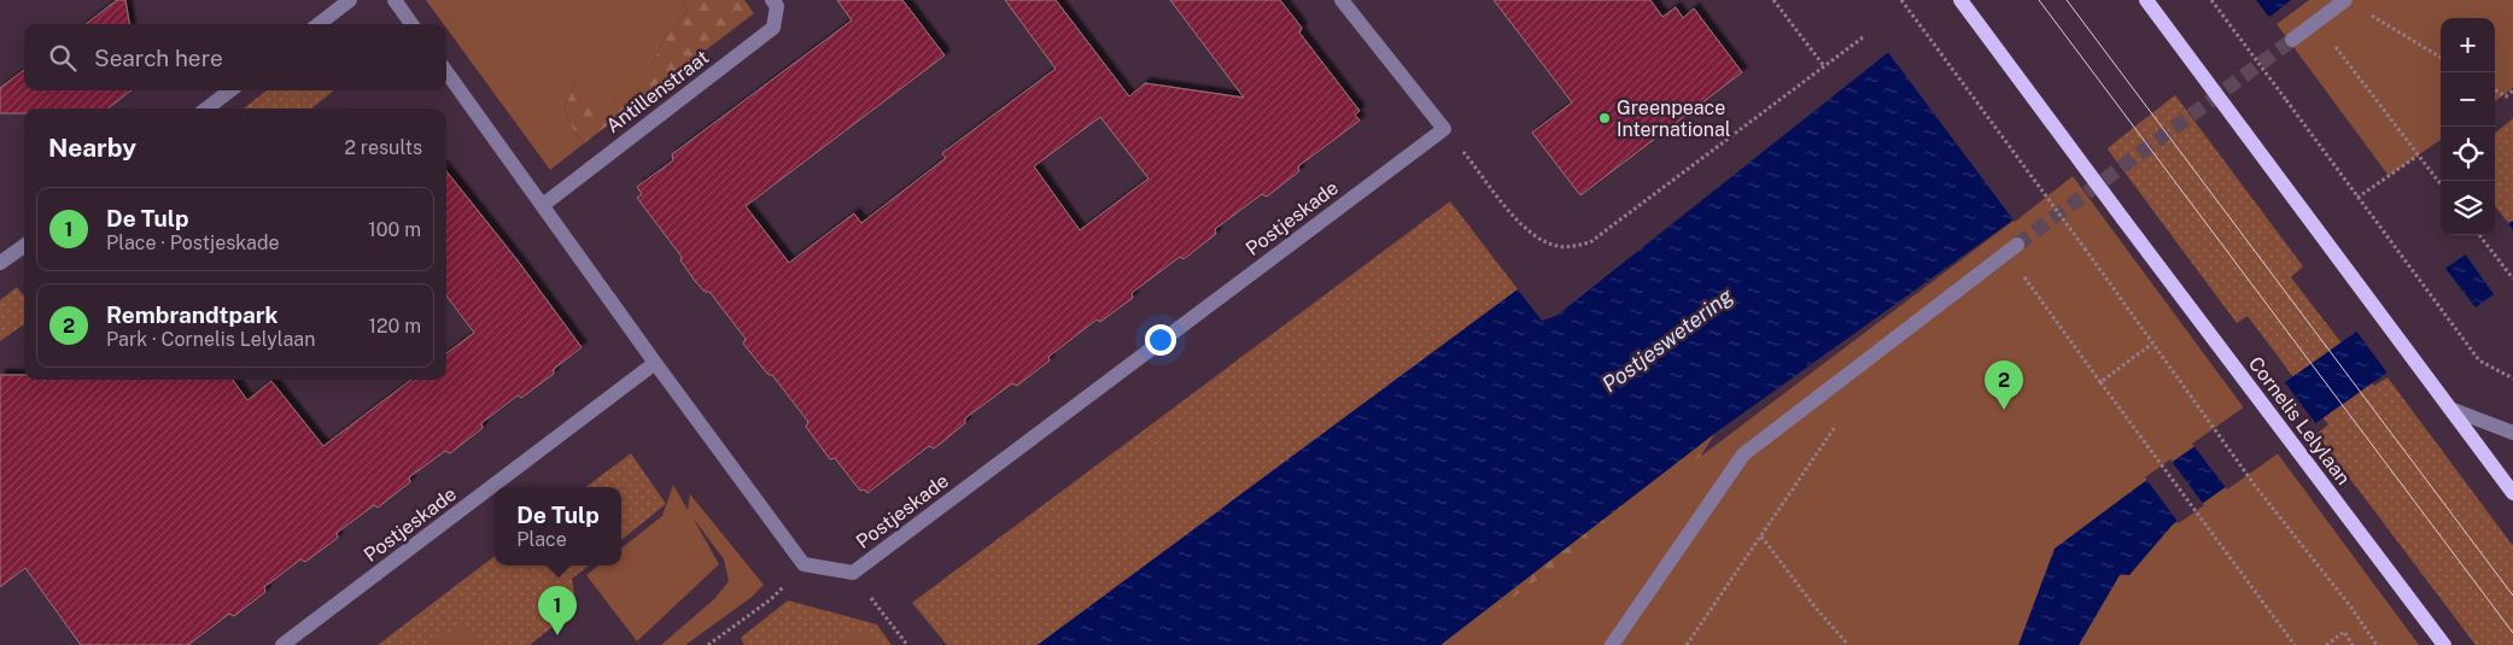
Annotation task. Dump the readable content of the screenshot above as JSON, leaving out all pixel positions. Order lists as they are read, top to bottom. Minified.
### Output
{"streets":{"main road":["Cornelis Lelylaan"],"street":["Antillenstraat","Postjeskade"]},"water":["Postjeswetering"],"places":["Greenpeace International"],"page":{"map_buttons":["+","−"],"search":"Search here","heading":["Nearby","2 results"],"list":[{"mark":"1","name":"De Tulp","note":"Place · Postjeskade","value":"100 m"},{"mark":"2","name":"Rembrandtpark","note":"Park · Cornelis Lelylaan","value":"120 m"}],"pins":["2","1"],"popup":["De Tulp","Place"]}}
